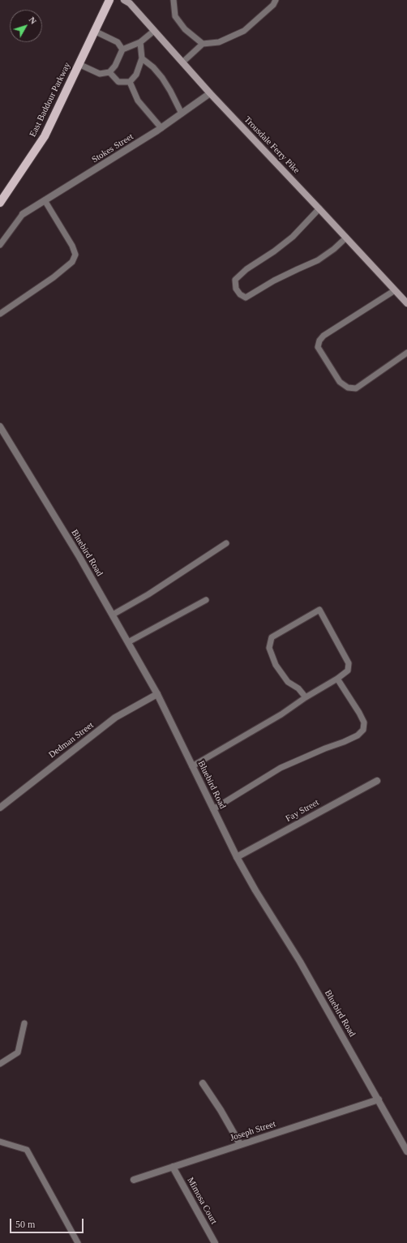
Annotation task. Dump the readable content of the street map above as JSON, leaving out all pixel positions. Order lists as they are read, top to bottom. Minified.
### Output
{"streets":{"main road":["East Baddour Parkway","Trousdale Ferry Pike"],"street":["Stokes Street","Bluebird Road","Dedman Street","Fay Street","Joseph Street","Mimosa Court"]},"crossings":[["Trousdale Ferry Pike","Stokes Street"],["Bluebird Road","Dedman Street"],["Bluebird Road","Fay Street"],["Bluebird Road","Joseph Street"],["Joseph Street","Mimosa Court"]],"scale_bar":"50 m","north":"top right"}
